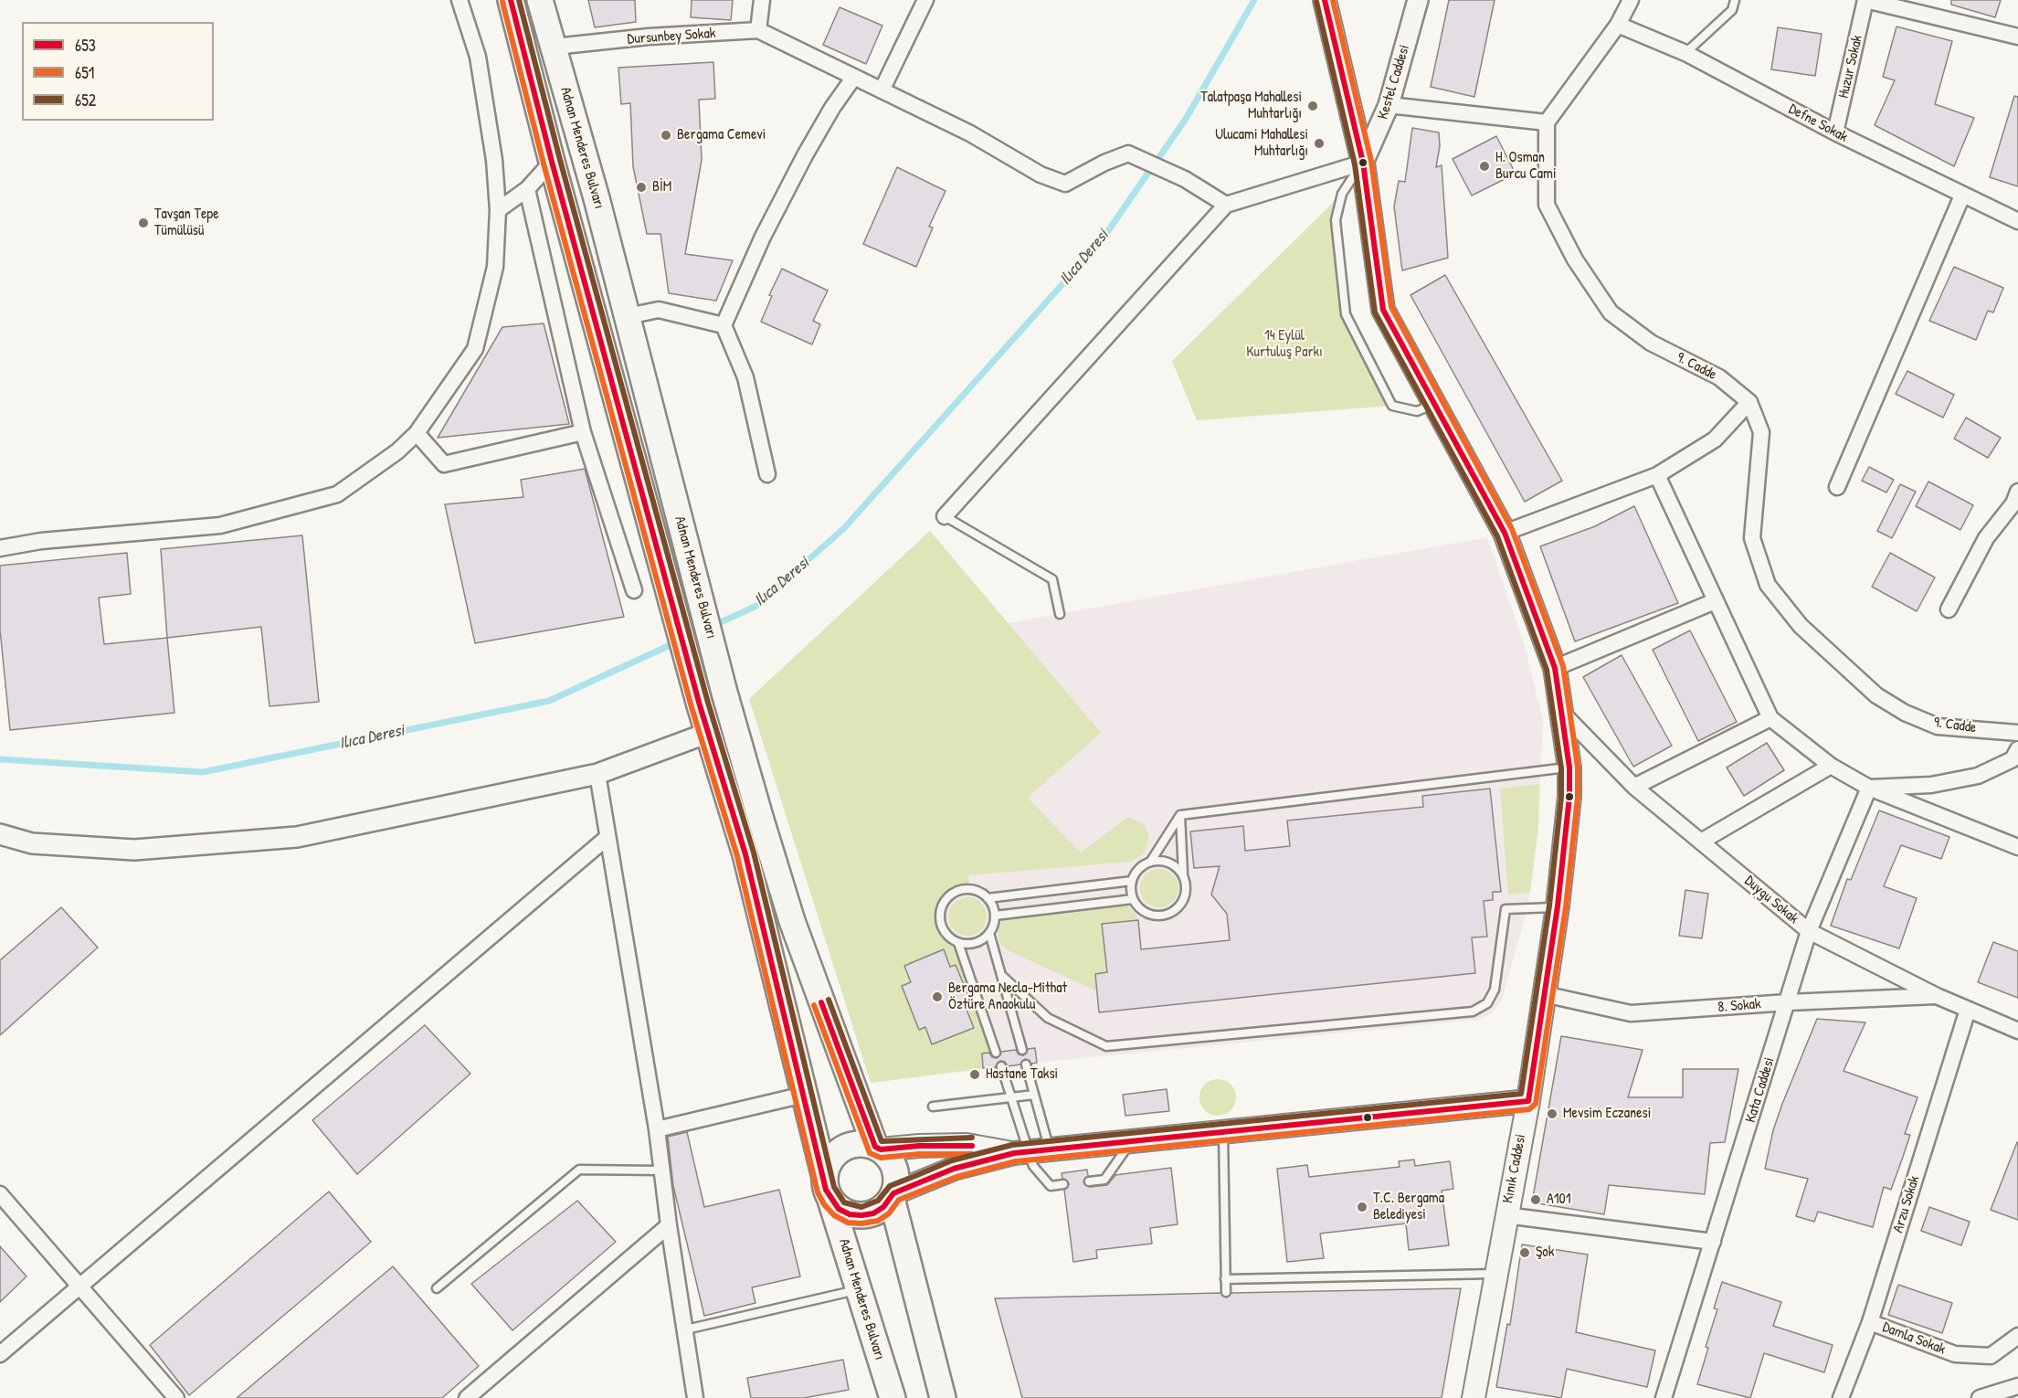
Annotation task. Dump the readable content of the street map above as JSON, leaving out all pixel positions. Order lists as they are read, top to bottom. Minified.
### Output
{"streets":{"main road":["Adnan Menderes Bulvarı","Kınık Caddesi"],"street":["Dursunbey Sokak","Huzur Sokak","Kestel Caddesi","Defne Sokak","9. Cadde","Duygu Sokak","8. Sokak","Kata Caddesi","Arzu Sokak","Damla Sokak"]},"crossings":[["Dursunbey Sokak","Adnan Menderes Bulvarı"],["Huzur Sokak","Defne Sokak"],["Kestel Caddesi","Kınık Caddesi"],["Duygu Sokak","8. Sokak"],["Duygu Sokak","Kata Caddesi"],["Duygu Sokak","Kınık Caddesi"],["Duygu Sokak","Arzu Sokak"],["8. Sokak","Kata Caddesi"],["8. Sokak","Kınık Caddesi"],["Arzu Sokak","Damla Sokak"]],"water":["Ilıca Deresi"],"parks":["14 Eylül Kurtuluş Parkı"],"places":["Talatpaşa Mahallesi Muhtarlığı","Bergama Cemevi","Ulucami Mahallesi Muhtarlığı","H. Osman Burcu Cami","BİM","Tavşan Tepe Tümülüsü","Bergama Necla-Mithat Öztüre Anaokulu","Hastane Taksi","Mevsim Eczanesi","A101","T.C. Bergama Belediyesi","Şok"],"lines":["transit line 653","transit line 651","transit line 652"],"legend":["653","651","652"]}
